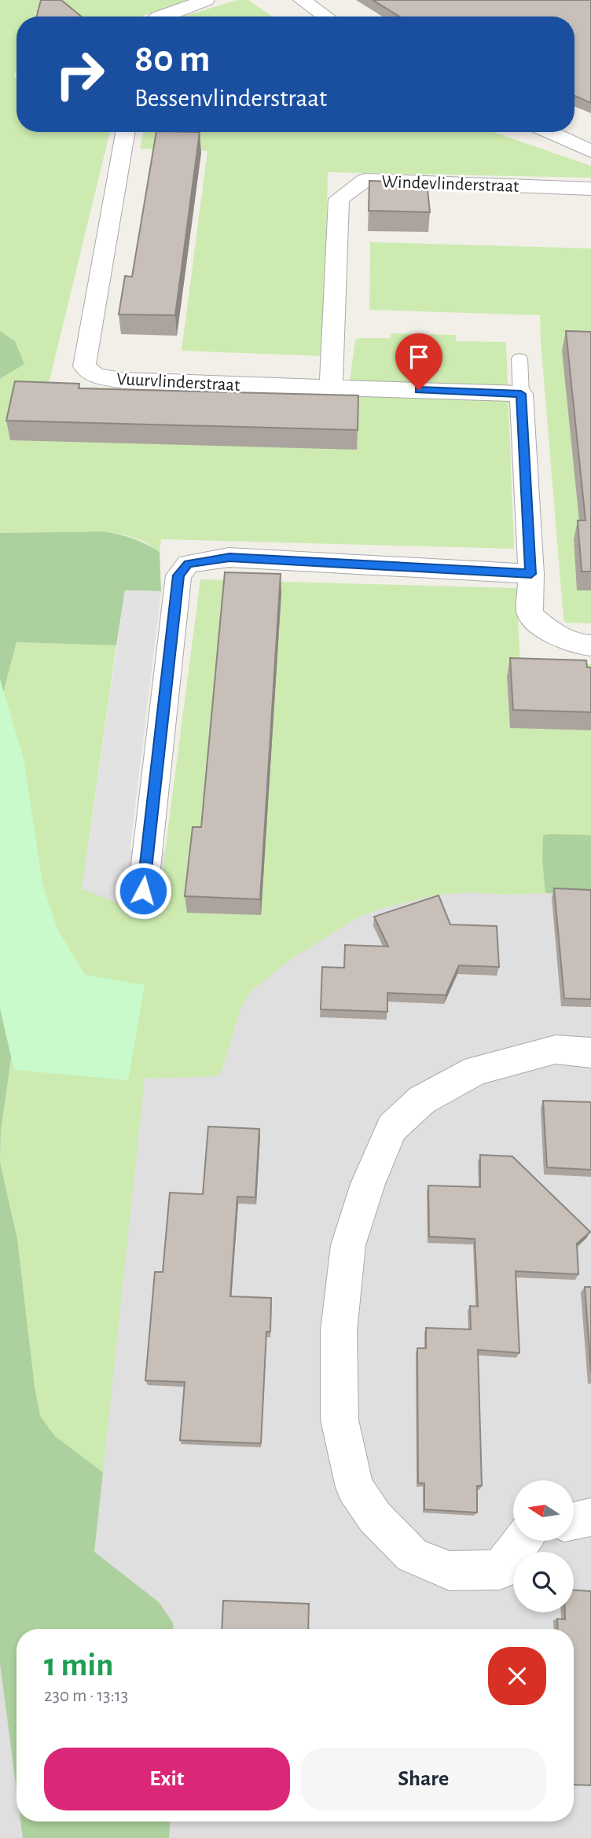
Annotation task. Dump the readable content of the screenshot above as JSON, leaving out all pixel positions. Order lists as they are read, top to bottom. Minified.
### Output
{"streets":{"street":["Windevlinderstraat","Vuurvlinderstraat"]},"crossings":[["Windevlinderstraat","Vuurvlinderstraat"]],"north":"left","page":{"turn":["80 m","Bessenvlinderstraat"],"heading":["1 min","230 m · 13:13"],"buttons":["Exit","Share"]}}
